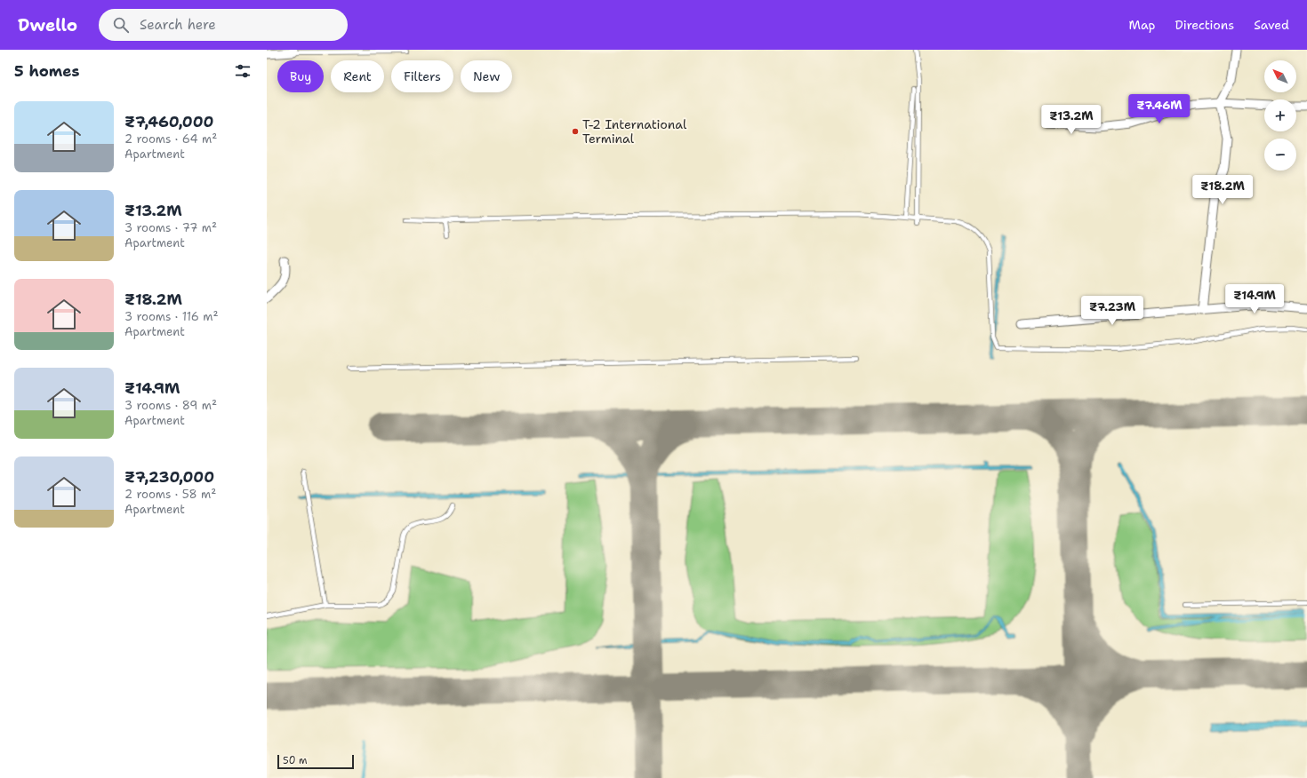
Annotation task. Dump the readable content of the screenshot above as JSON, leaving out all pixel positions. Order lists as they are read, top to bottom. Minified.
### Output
{"places":["T-2 International Terminal"],"scale_bar":"50 m","north":"top left","page":{"header":"Dwello","search":"Search here","nav":["Map","Directions","Saved"],"heading":"5 homes","map_buttons":["+","−"],"chip":["Buy","Rent","Filters","New"],"list":[{"name":"₹7,460,000","note":"2 rooms · 64 m² · Apartment"},{"name":"₹13.2M","note":"3 rooms · 77 m² · Apartment"},{"name":"₹18.2M","note":"3 rooms · 116 m² · Apartment"},{"name":"₹14.9M","note":"3 rooms · 89 m² · Apartment"},{"name":"₹7,230,000","note":"2 rooms · 58 m² · Apartment"}],"price":["₹7.46M","₹13.2M","₹18.2M","₹14.9M","₹7.23M"],"scale":"50 m"}}
